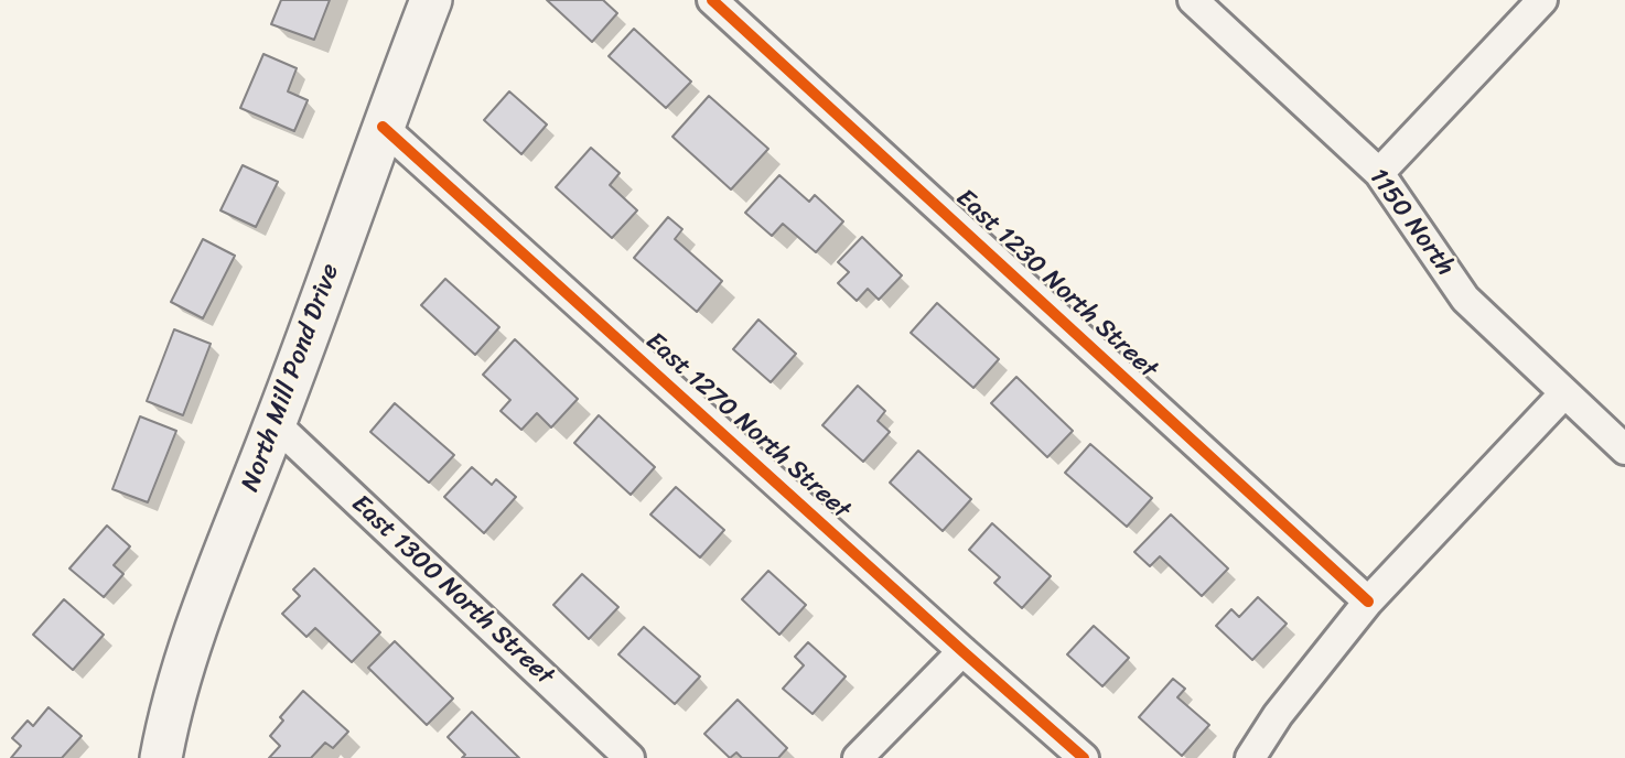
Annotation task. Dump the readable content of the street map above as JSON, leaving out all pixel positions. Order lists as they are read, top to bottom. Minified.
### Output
{"streets":{"main road":["North Mill Pond Drive"],"street":["1150 North","East 1230 North Street","East 1270 North Street","East 1300 North Street"]},"crossings":[["North Mill Pond Drive","East 1270 North Street"],["North Mill Pond Drive","East 1300 North Street"]]}
